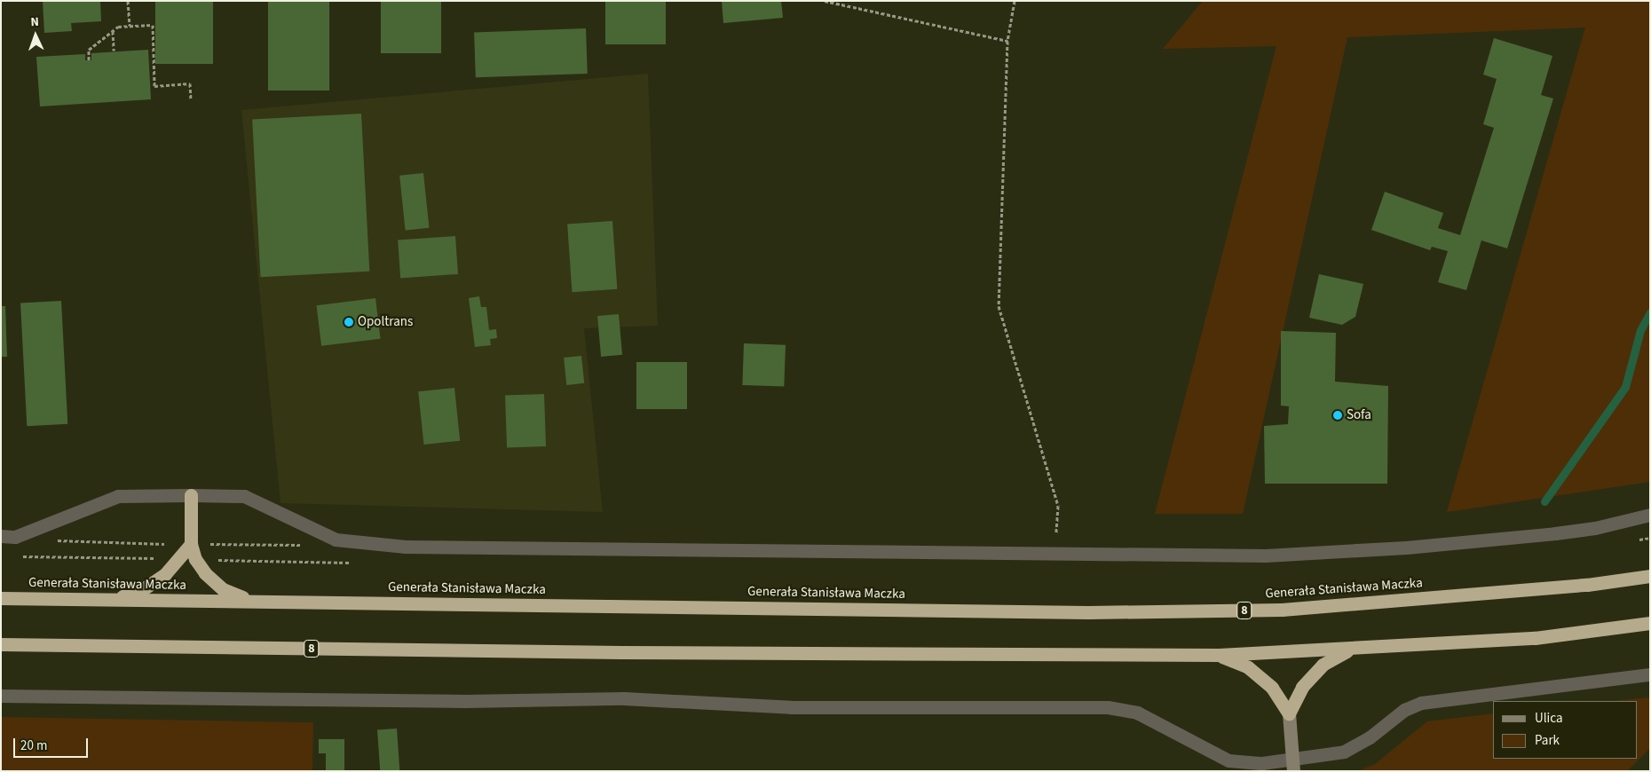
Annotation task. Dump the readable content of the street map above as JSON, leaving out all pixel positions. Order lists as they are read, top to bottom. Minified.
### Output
{"streets":{"highway":["Generała Stanisława Maczka","8"]},"places":["Opoltrans","Sofa"],"legend":["Ulica","Park"],"scale_bar":"20 m","north":"top"}
